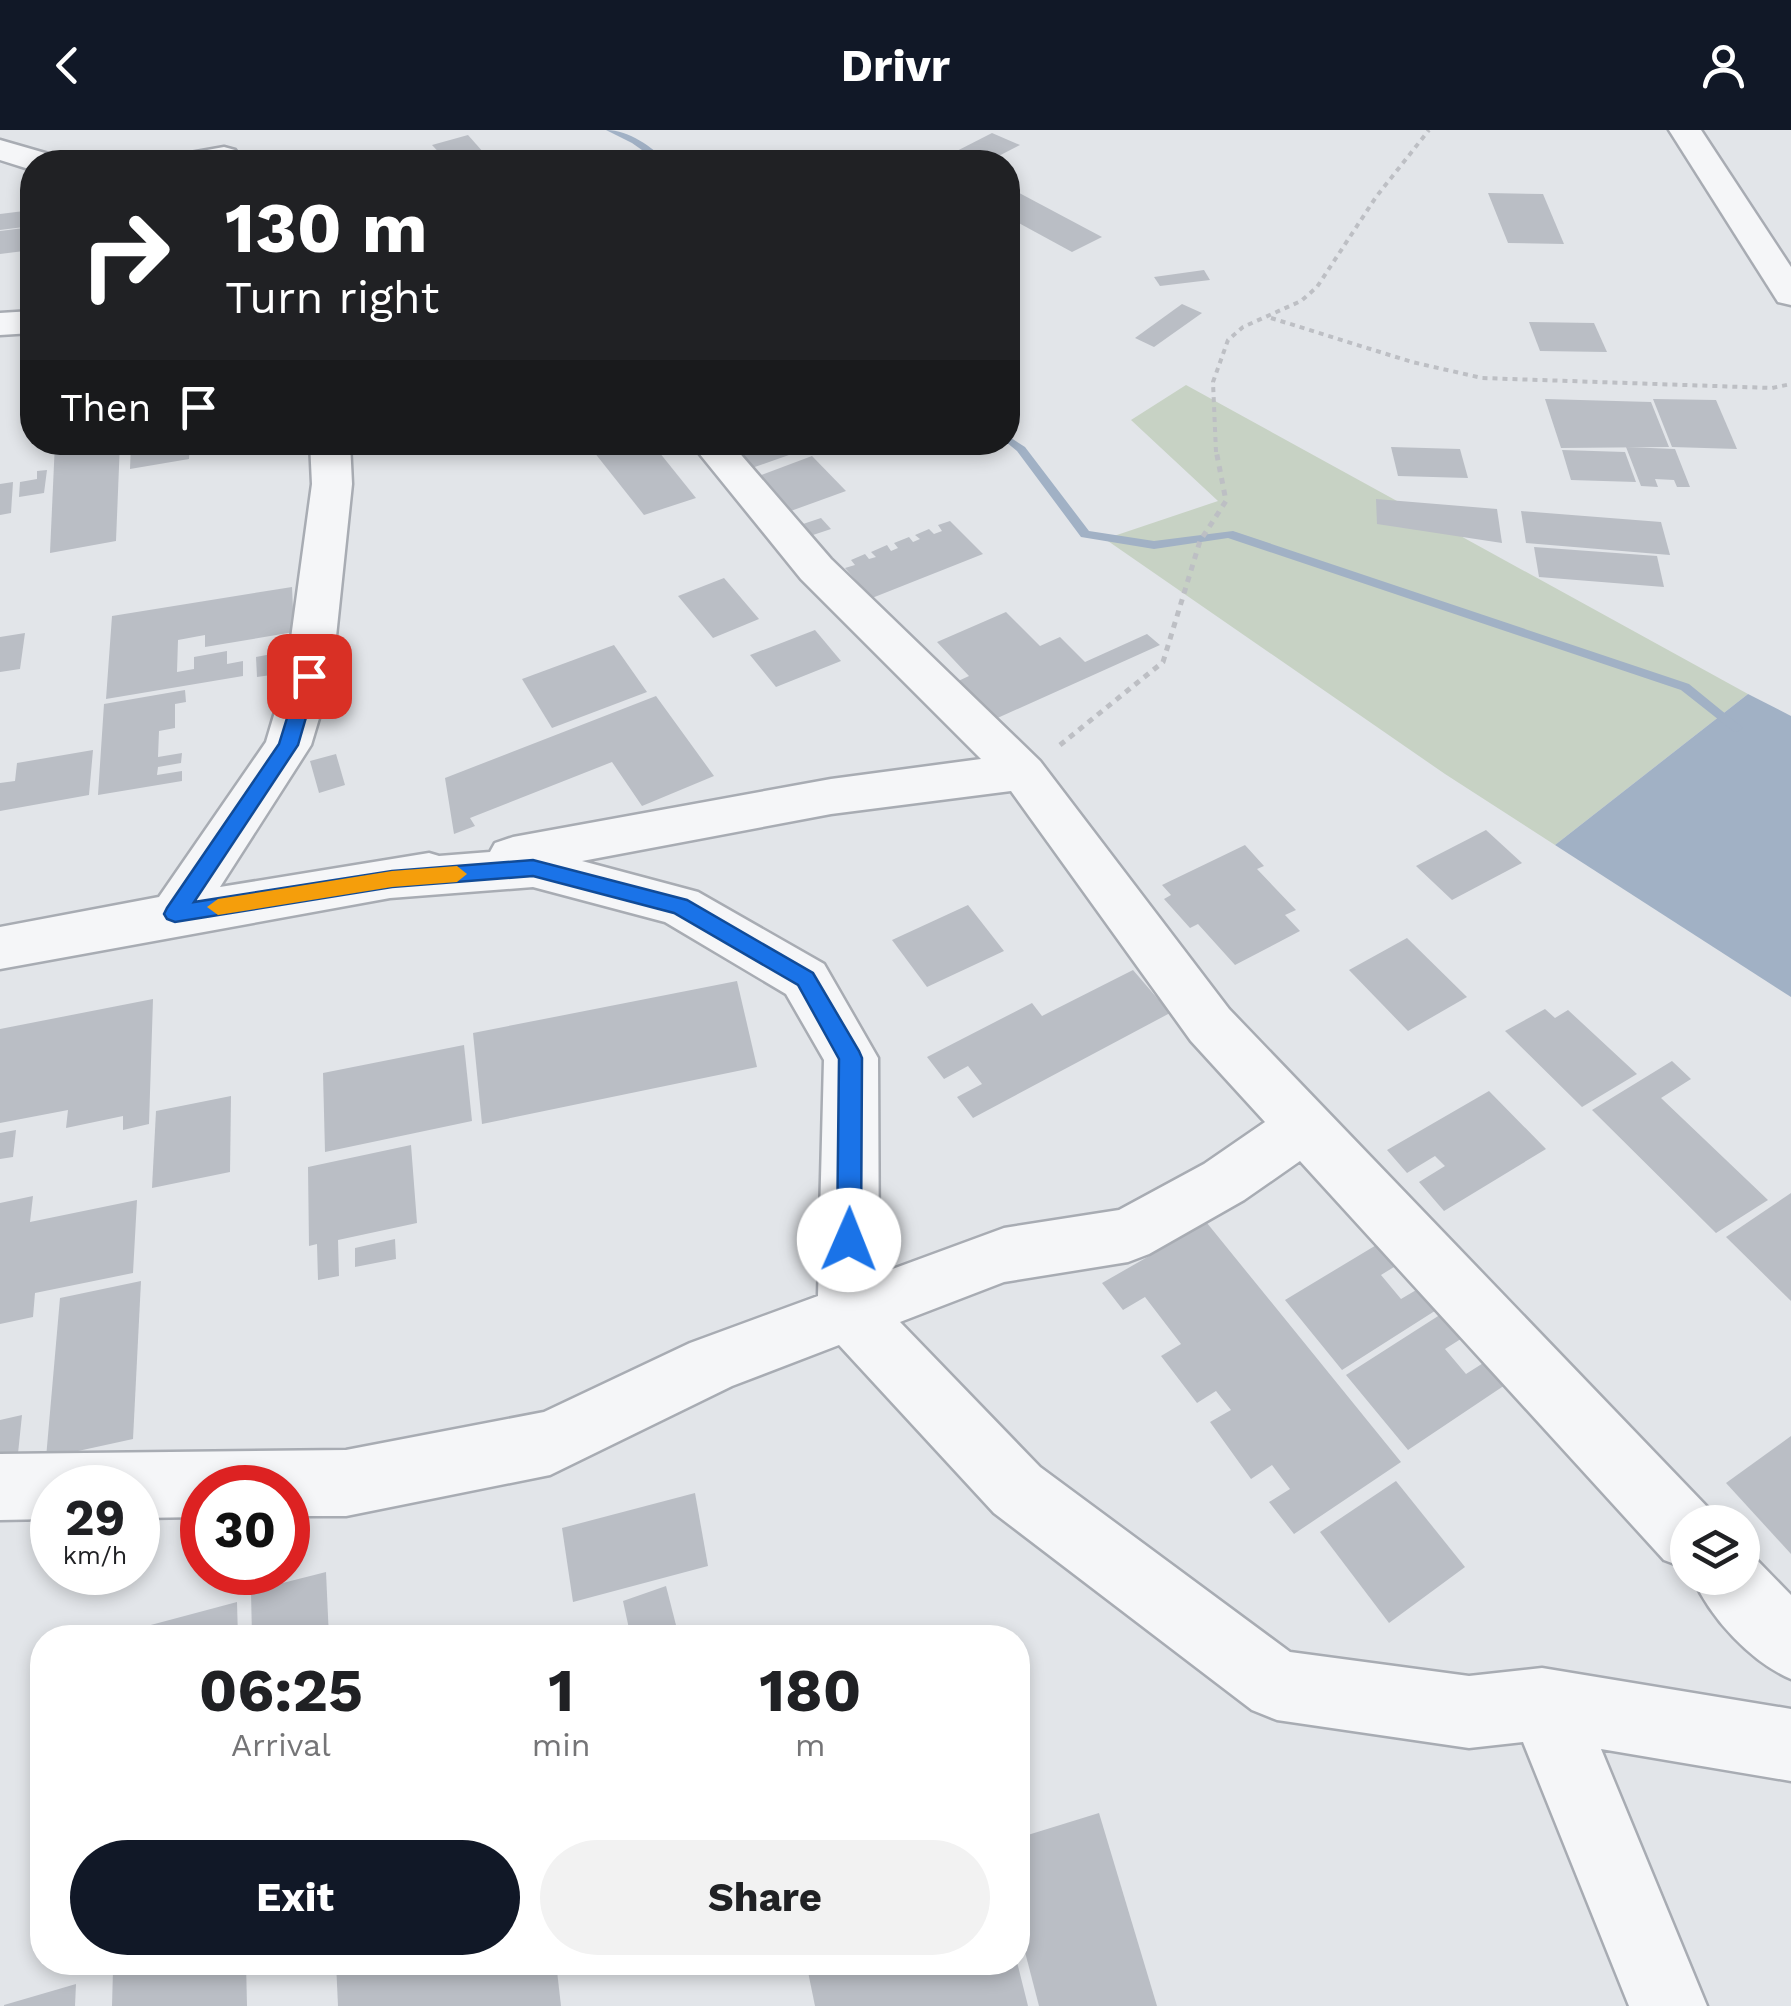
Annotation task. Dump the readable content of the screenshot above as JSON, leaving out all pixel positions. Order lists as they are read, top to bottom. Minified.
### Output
{"page":{"header":"Drivr","turn":["130 m","Turn right"],"then":"Then","speed":"29 km/h","limit":"30","eta":["06:25","Arrival","1","min","180","m"],"buttons":["Exit","Share"]}}
